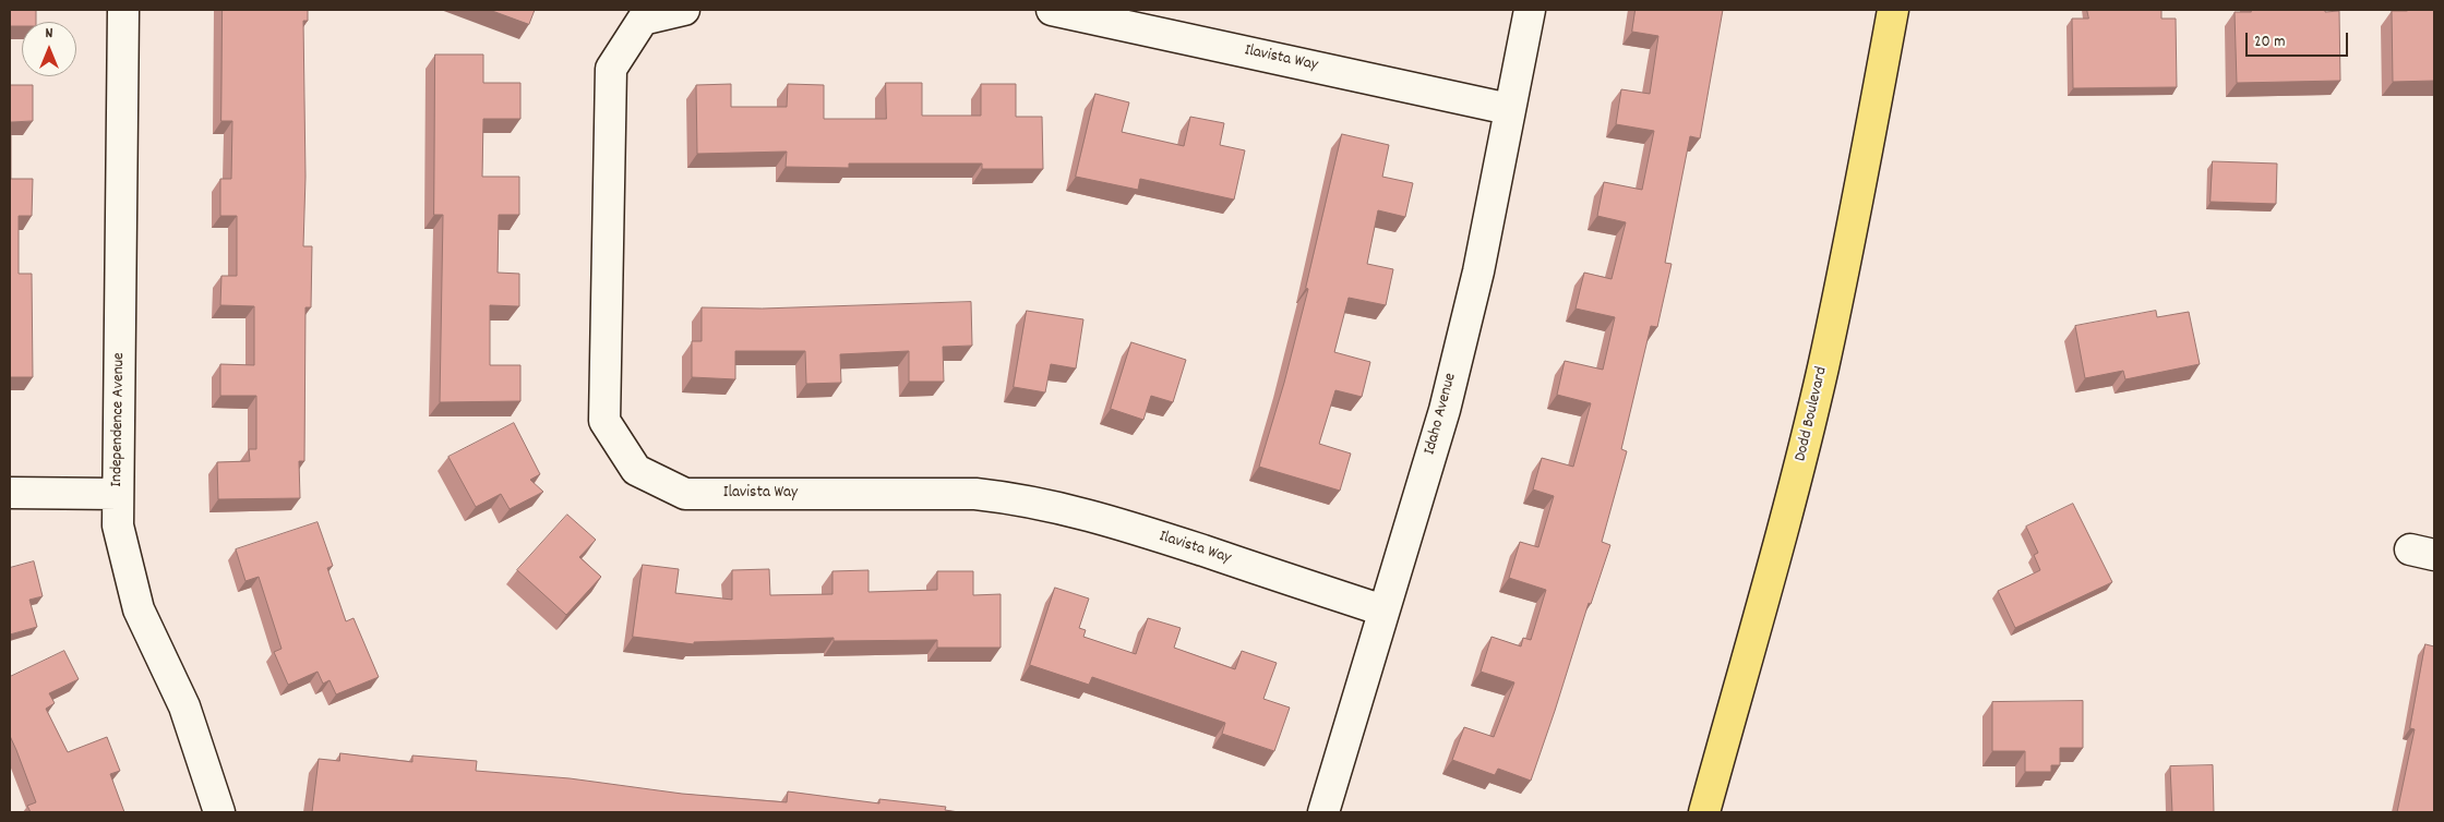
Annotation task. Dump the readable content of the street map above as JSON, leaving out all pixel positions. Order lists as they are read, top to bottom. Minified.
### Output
{"streets":{"main road":["Dodd Boulevard"],"street":["Ilavista Way","Idaho Avenue","Independence Avenue"]},"crossings":[["Ilavista Way","Idaho Avenue"]],"scale_bar":"20 m","north":"top"}
